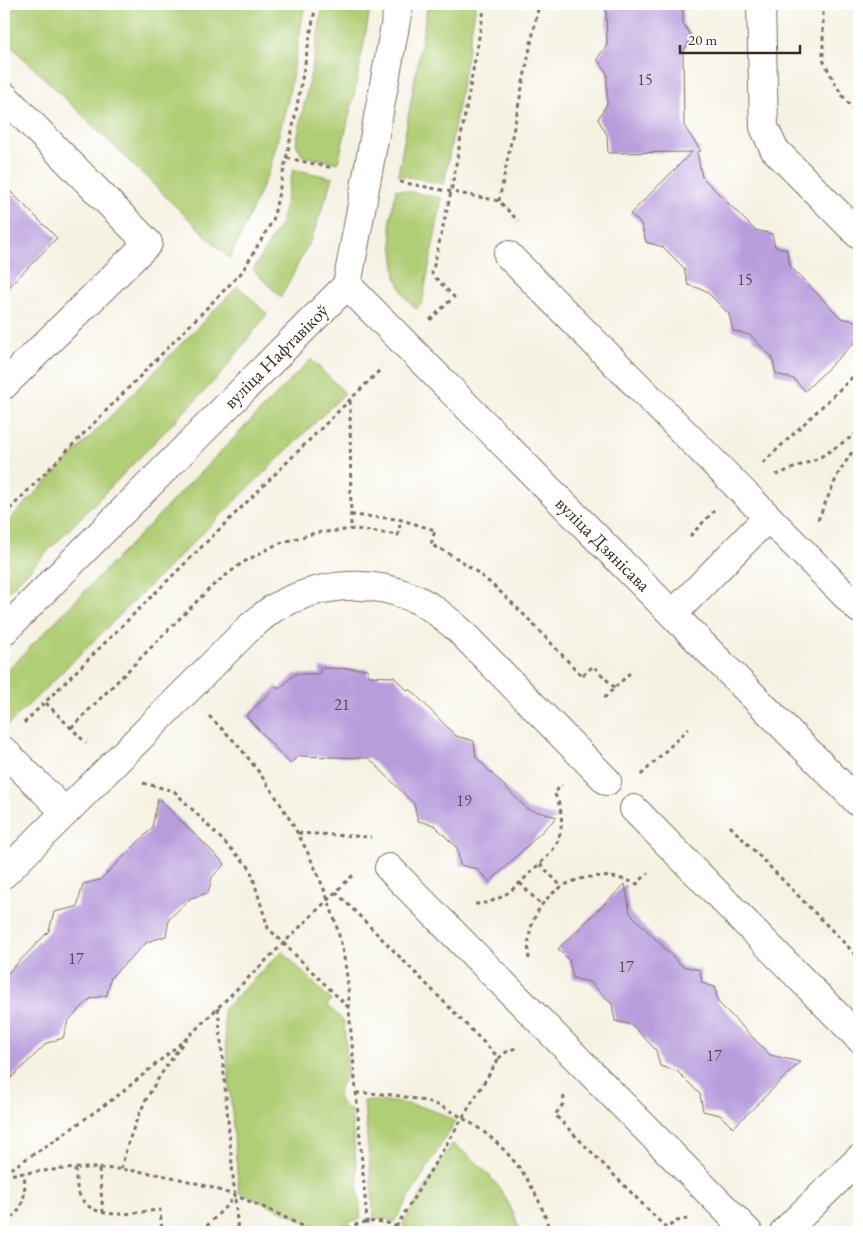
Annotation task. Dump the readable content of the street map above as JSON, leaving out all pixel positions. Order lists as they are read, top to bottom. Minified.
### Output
{"streets":{"street":["вуліца Нафтавікоў","вуліца Дзянісава"]},"crossings":[["вуліца Нафтавікоў","вуліца Дзянісава"]],"house_numbers":["15","15","21","19","17","17","17"],"scale_bar":"20 m"}
